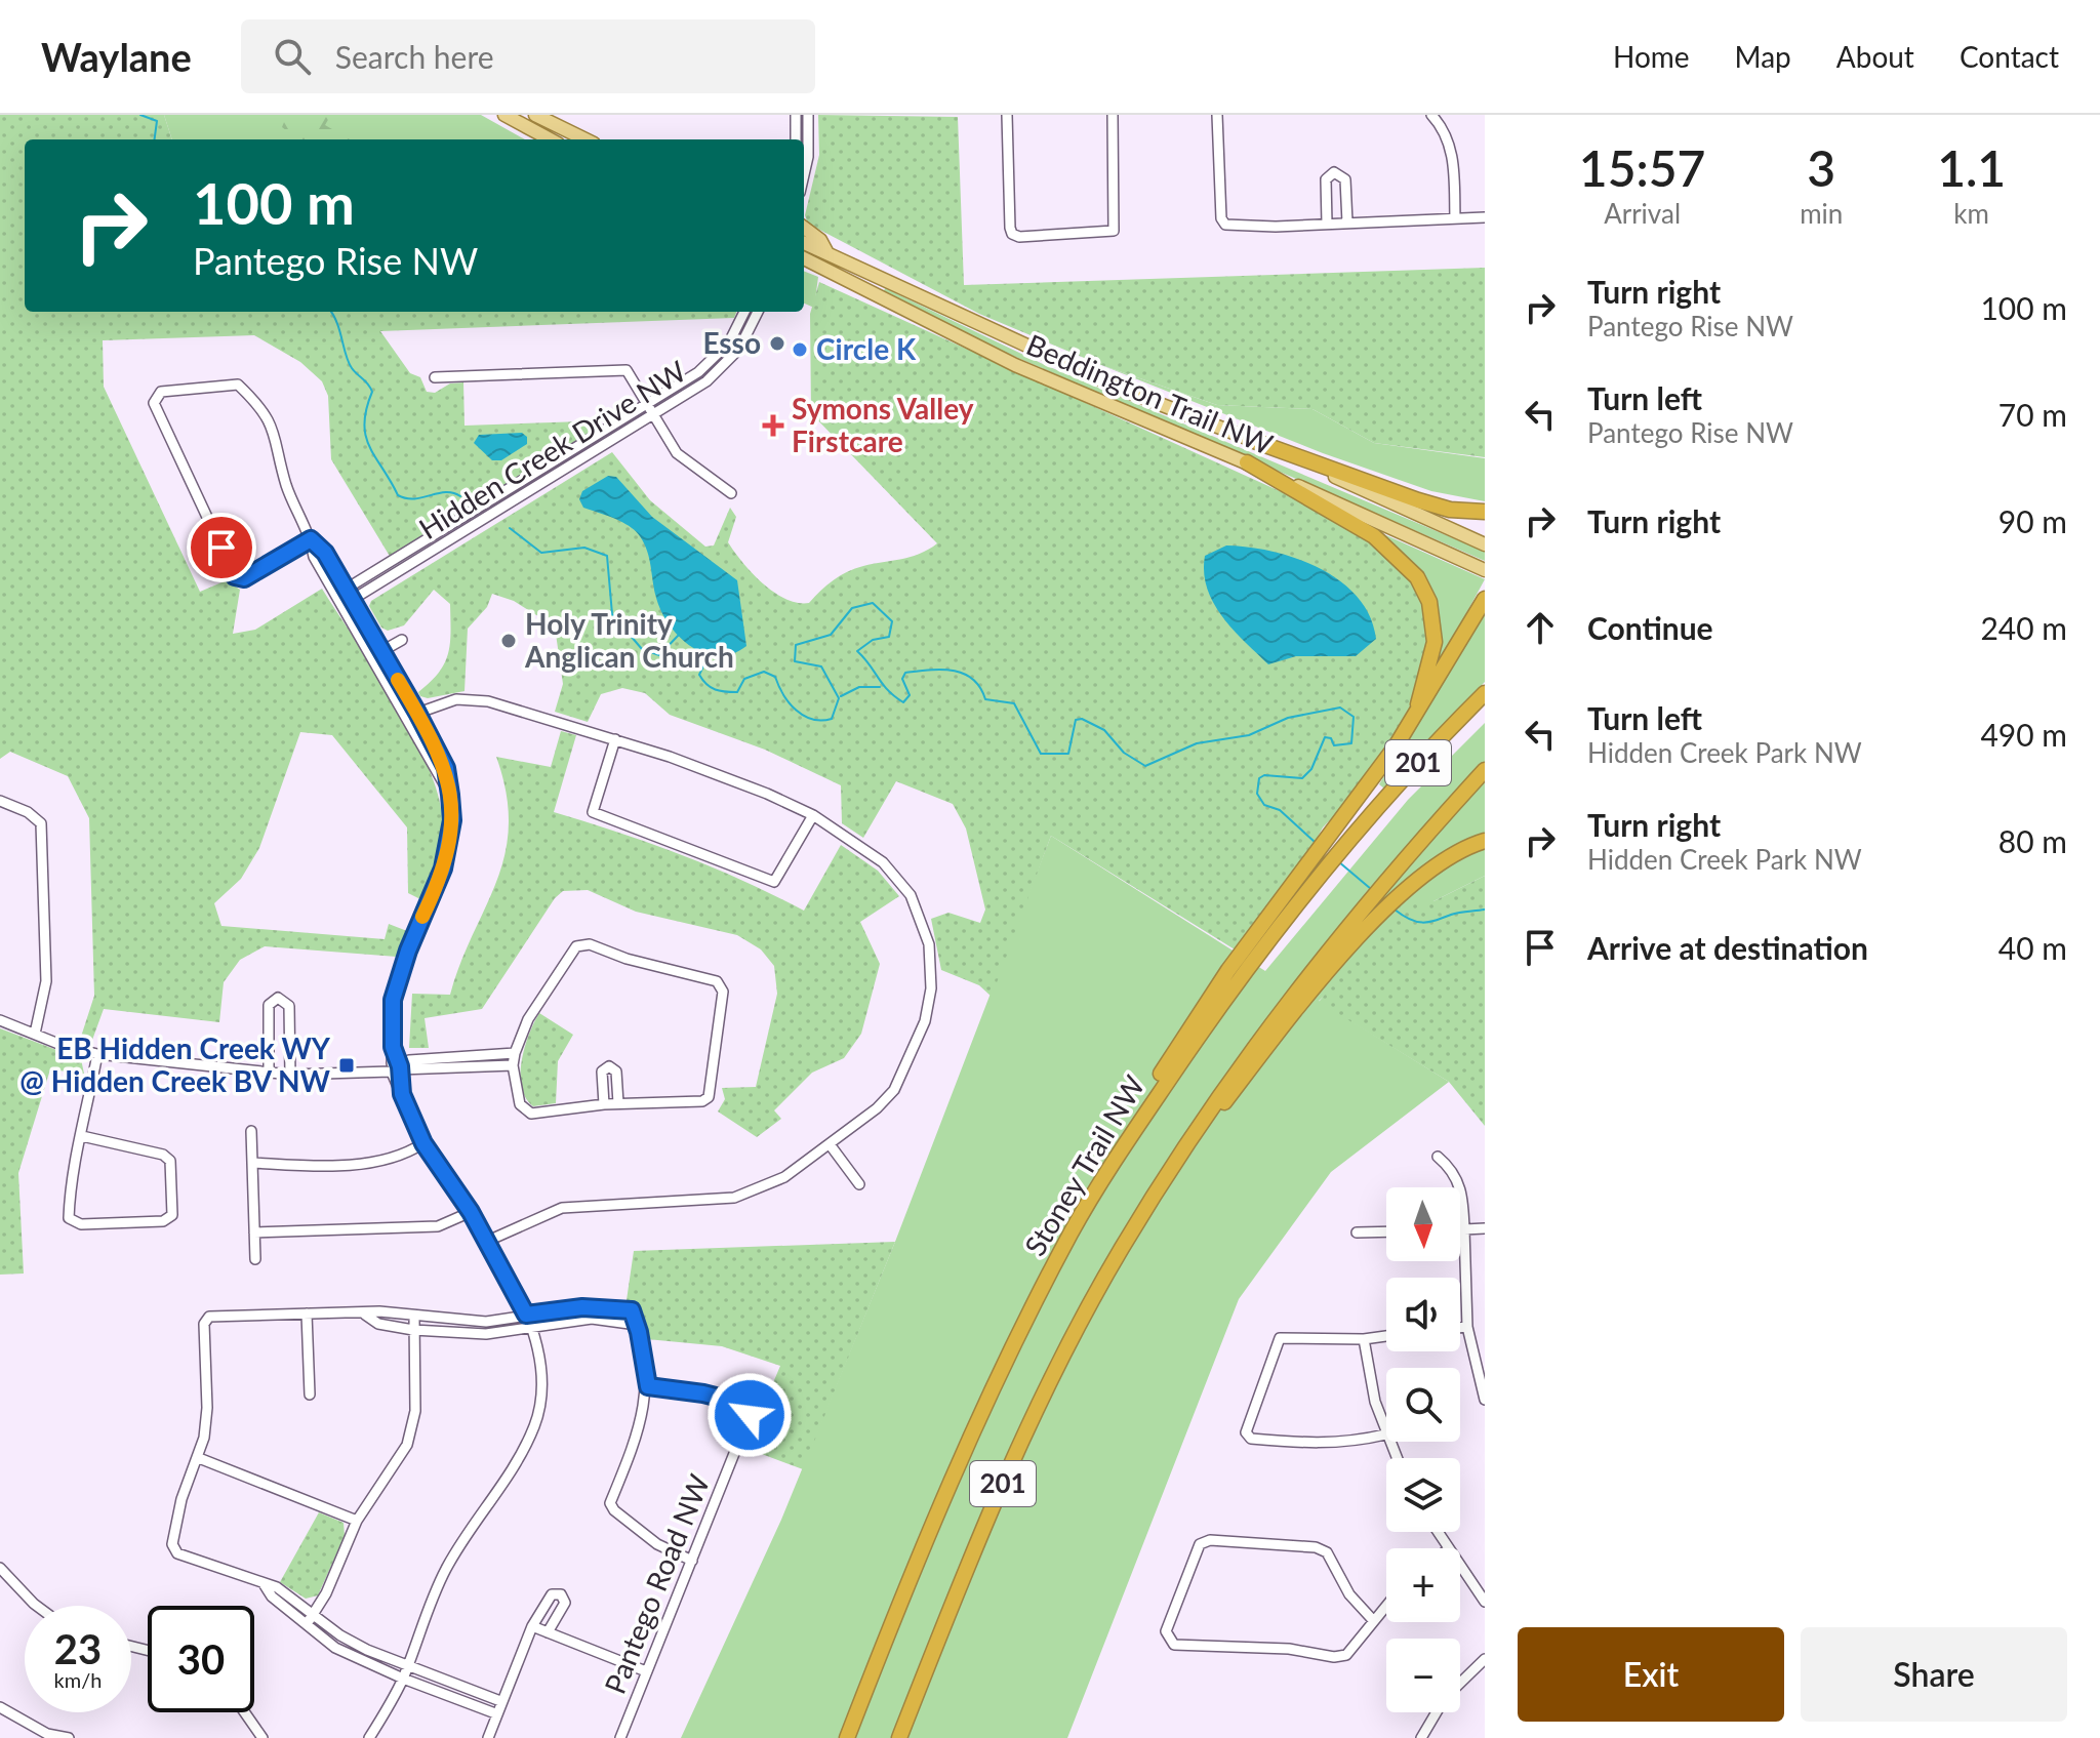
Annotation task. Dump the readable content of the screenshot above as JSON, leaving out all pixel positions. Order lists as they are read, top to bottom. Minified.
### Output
{"streets":{"highway":["201","Stoney Trail NW"],"main road":["Beddington Trail NW"],"street":["Hidden Creek Drive NW","Pantego Road NW"]},"places":{"other":["Esso","Circle K","Holy Trinity Anglican Church"],"health":["Symons Valley Firstcare"],"transit":["EB Hidden Creek WY @ Hidden Creek BV NW"]},"north":"bottom","page":{"header":"Waylane","search":"Search here","nav":["Home","Map","About","Contact"],"eta":["15:57","Arrival","3","min","1.1","km"],"turn":["100 m","Pantego Rise NW"],"list":[{"name":"Turn right","note":"Pantego Rise NW","value":"100 m"},{"name":"Turn left","note":"Pantego Rise NW","value":"70 m"},{"name":"Turn right","value":"90 m"},{"name":"Continue","value":"240 m"},{"name":"Turn left","note":"Hidden Creek Park NW","value":"490 m"},{"name":"Turn right","note":"Hidden Creek Park NW","value":"80 m"},{"name":"Arrive at destination","value":"40 m"}],"map_buttons":["+","−"],"speed":"23 km/h","limit":"30","buttons":["Exit","Share"]}}
